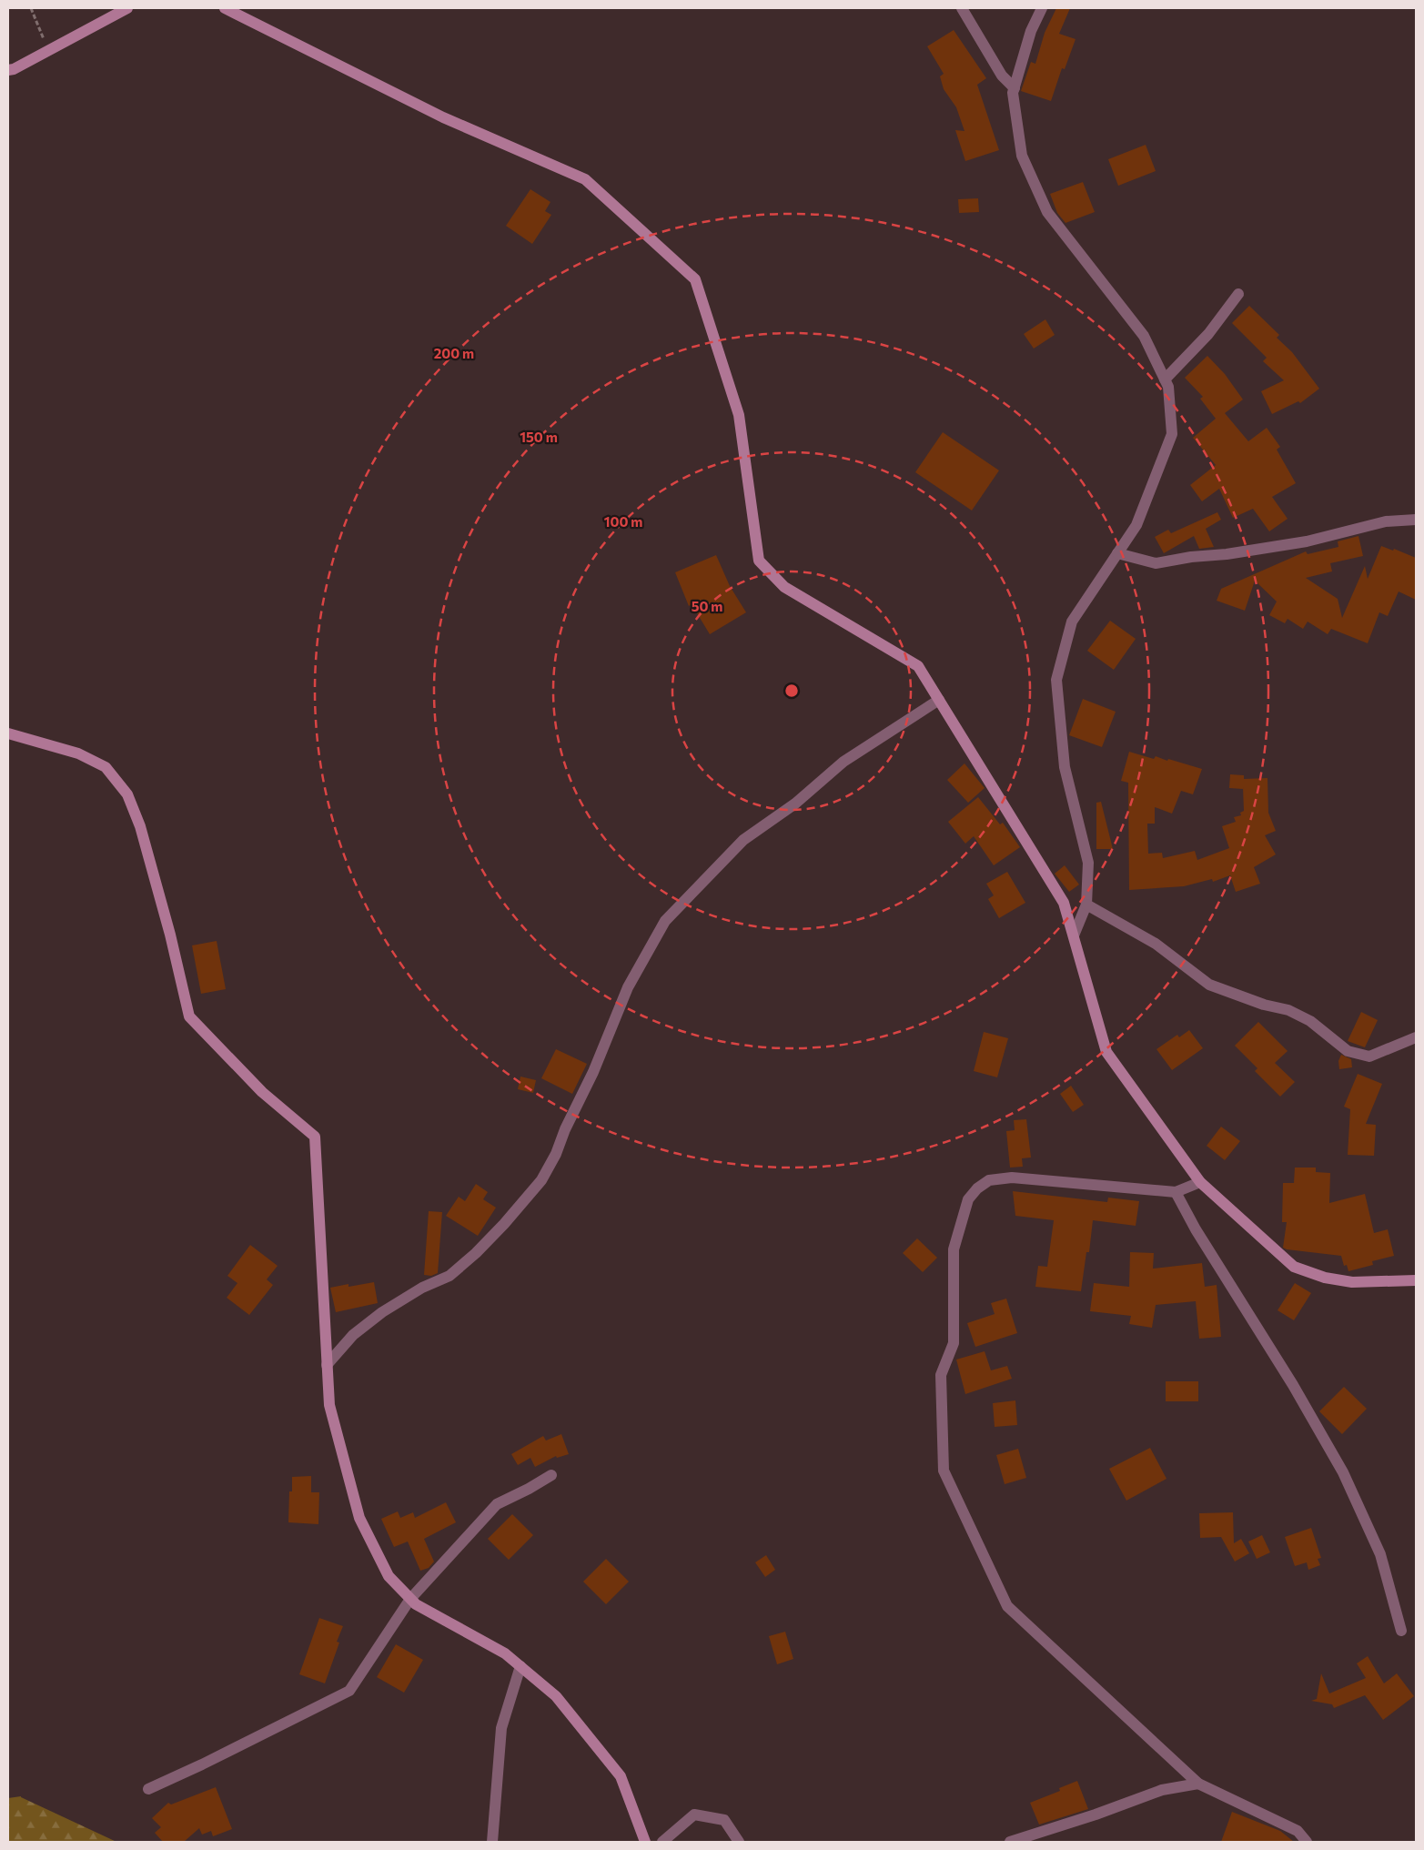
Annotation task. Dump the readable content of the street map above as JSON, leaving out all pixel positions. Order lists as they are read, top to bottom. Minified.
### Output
{"rings":["200 m","150 m","100 m","50 m"]}
